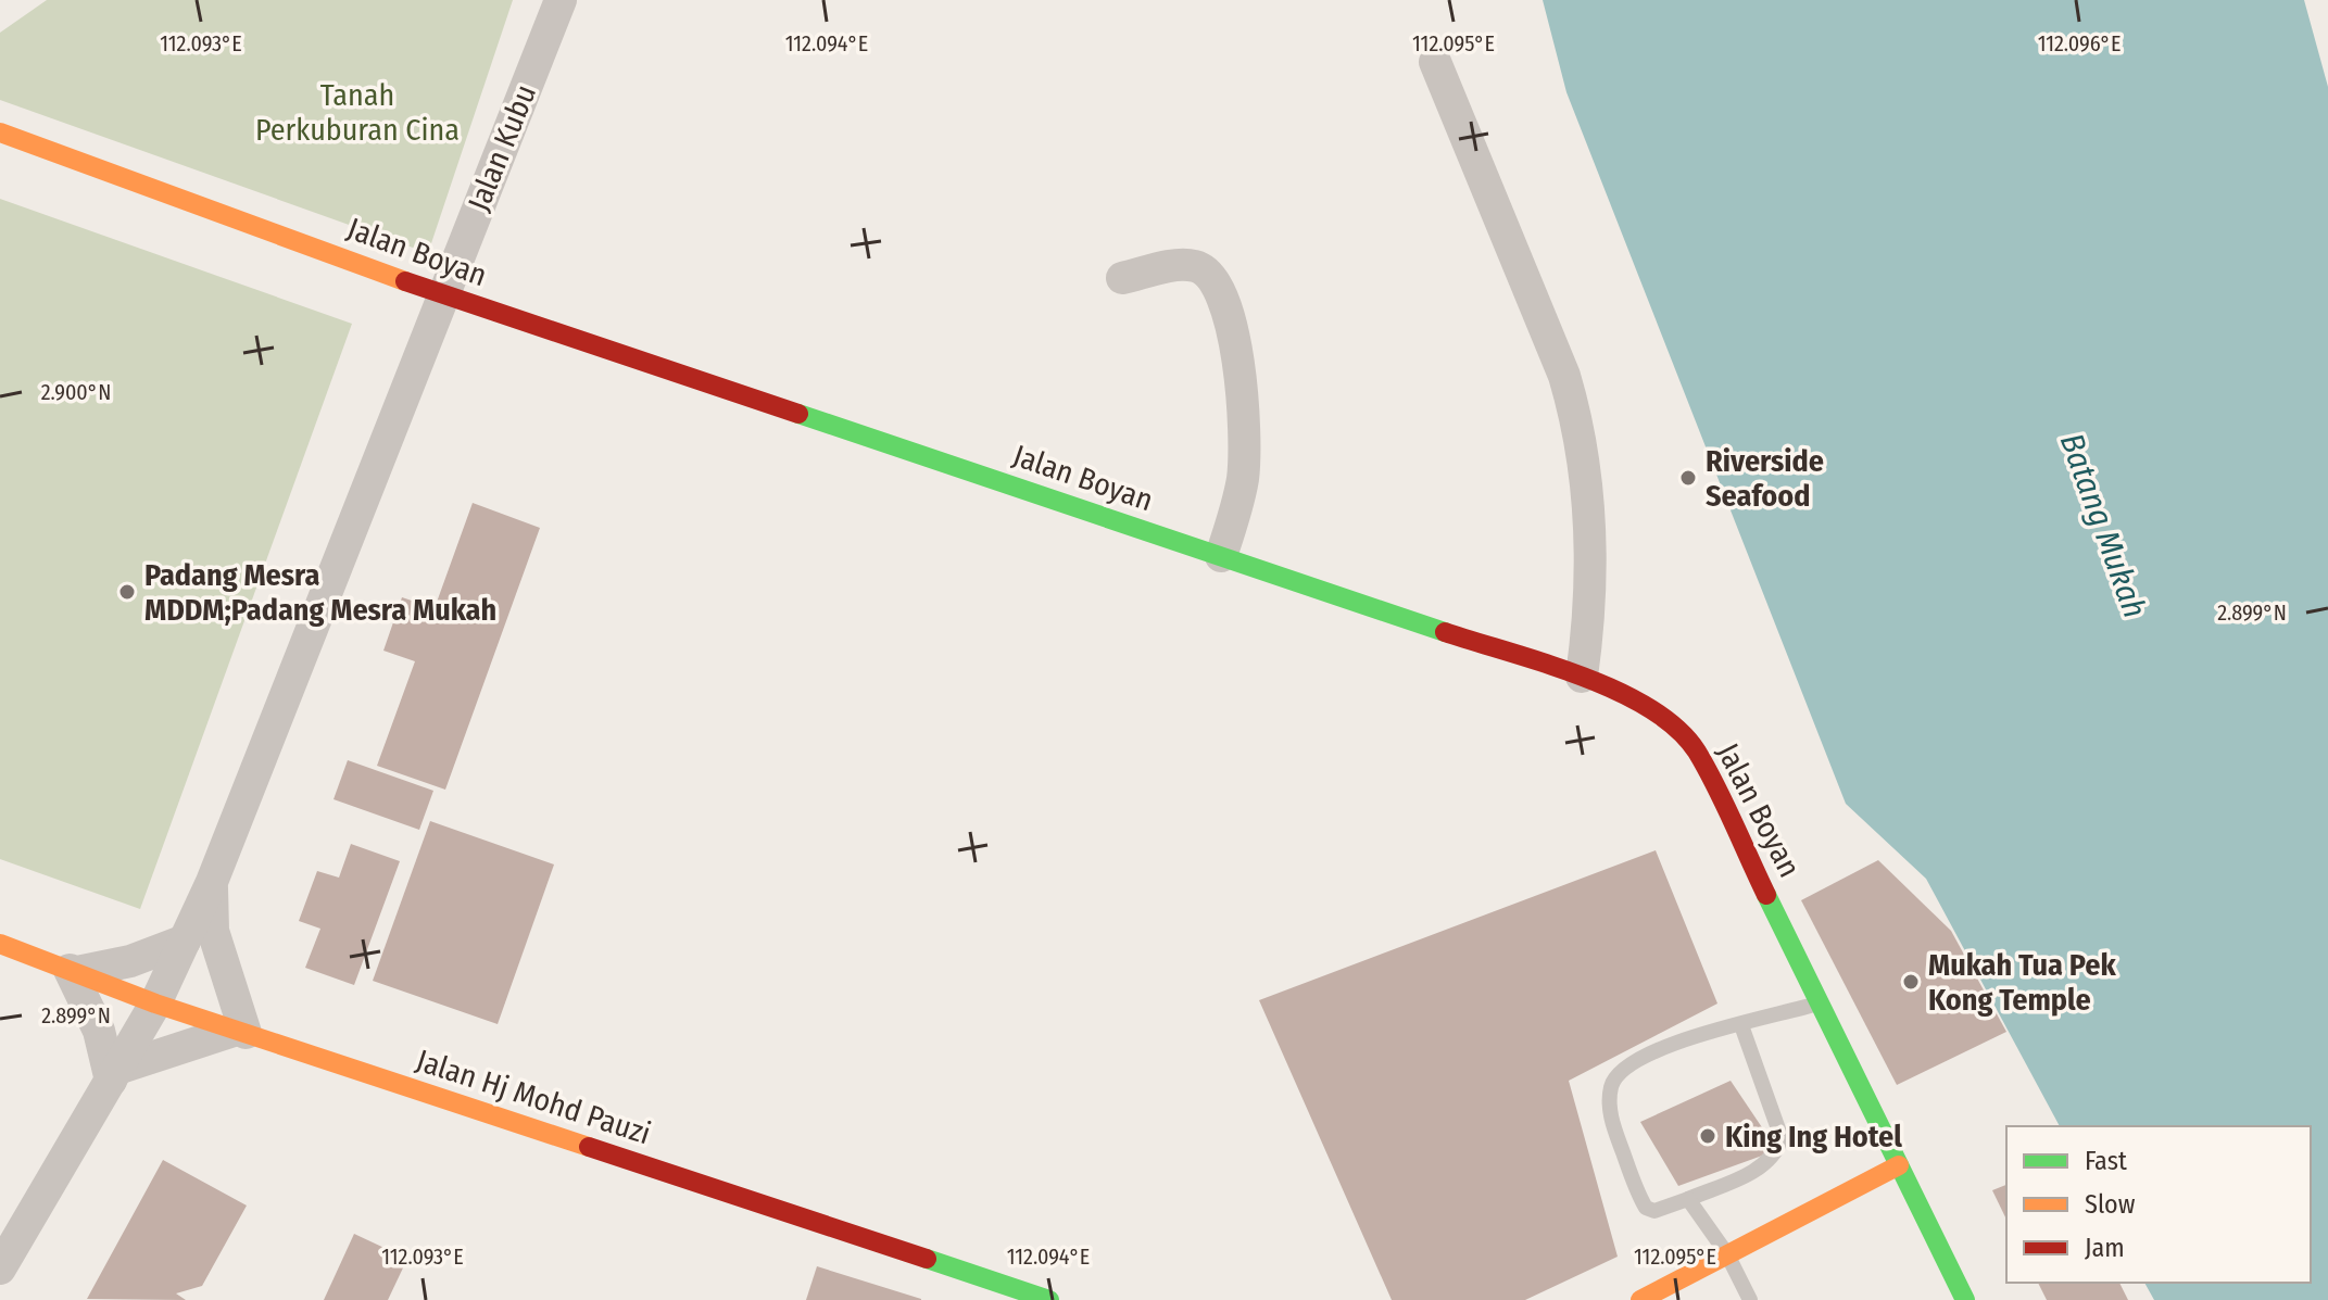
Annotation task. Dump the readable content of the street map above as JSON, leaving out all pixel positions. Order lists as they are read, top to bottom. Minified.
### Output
{"streets":{"street":["Jalan Kubu","Jalan Boyan","Jalan Hj Mohd Pauzi"]},"crossings":[["Jalan Kubu","Jalan Boyan"],["Jalan Kubu","Jalan Hj Mohd Pauzi"]],"water":["Batang Mukah"],"parks":["Tanah Perkuburan Cina"],"places":["Riverside Seafood","Padang Mesra MDDM;Padang Mesra Mukah","Mukah Tua Pek Kong Temple","King Ing Hotel"],"legend":["Fast","Slow","Jam"],"coordinates":["112.093°E","112.094°E","112.095°E","112.096°E","2.900°N","2.899°N"]}
